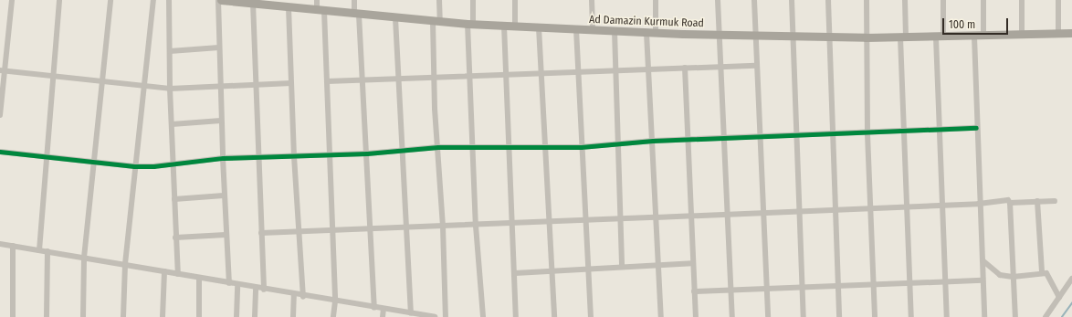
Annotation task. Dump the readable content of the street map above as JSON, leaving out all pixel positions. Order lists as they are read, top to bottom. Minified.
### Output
{"streets":{"highway":["Ad Damazin Kurmuk Road"]},"scale_bar":"100 m"}
